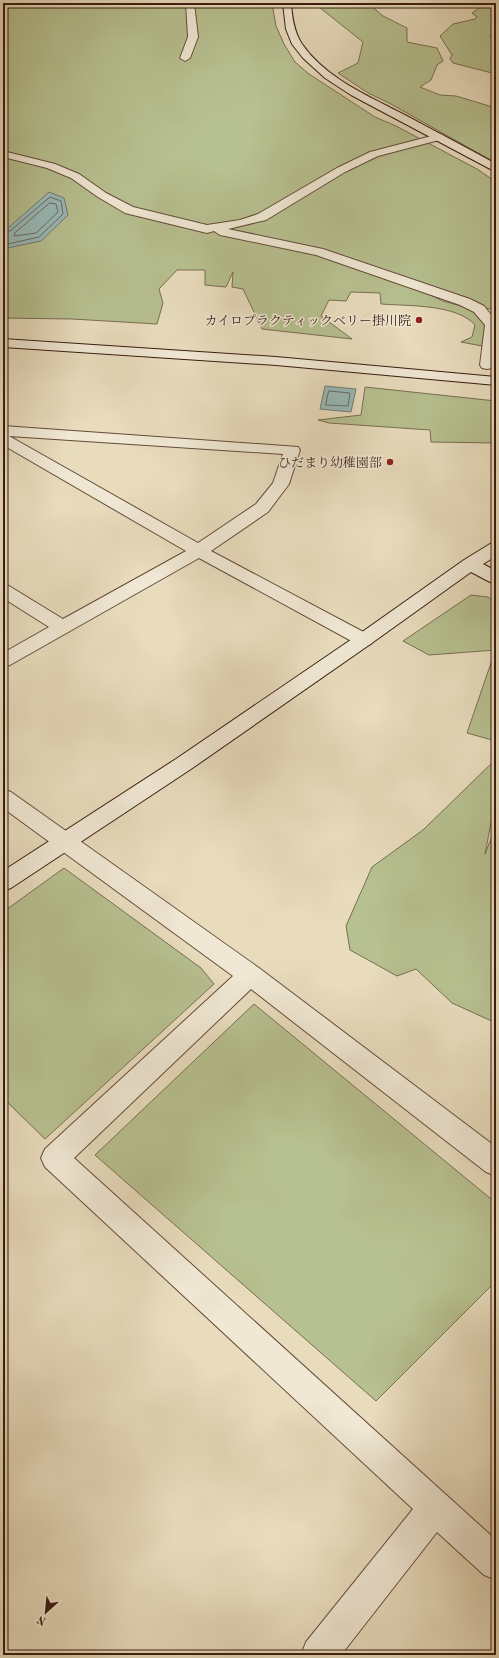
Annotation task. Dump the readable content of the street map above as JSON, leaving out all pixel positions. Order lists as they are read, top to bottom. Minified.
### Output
{"places":["カイロプラクティックベリー掛川院","ひだまり幼稚園部"],"north":"bottom left"}
